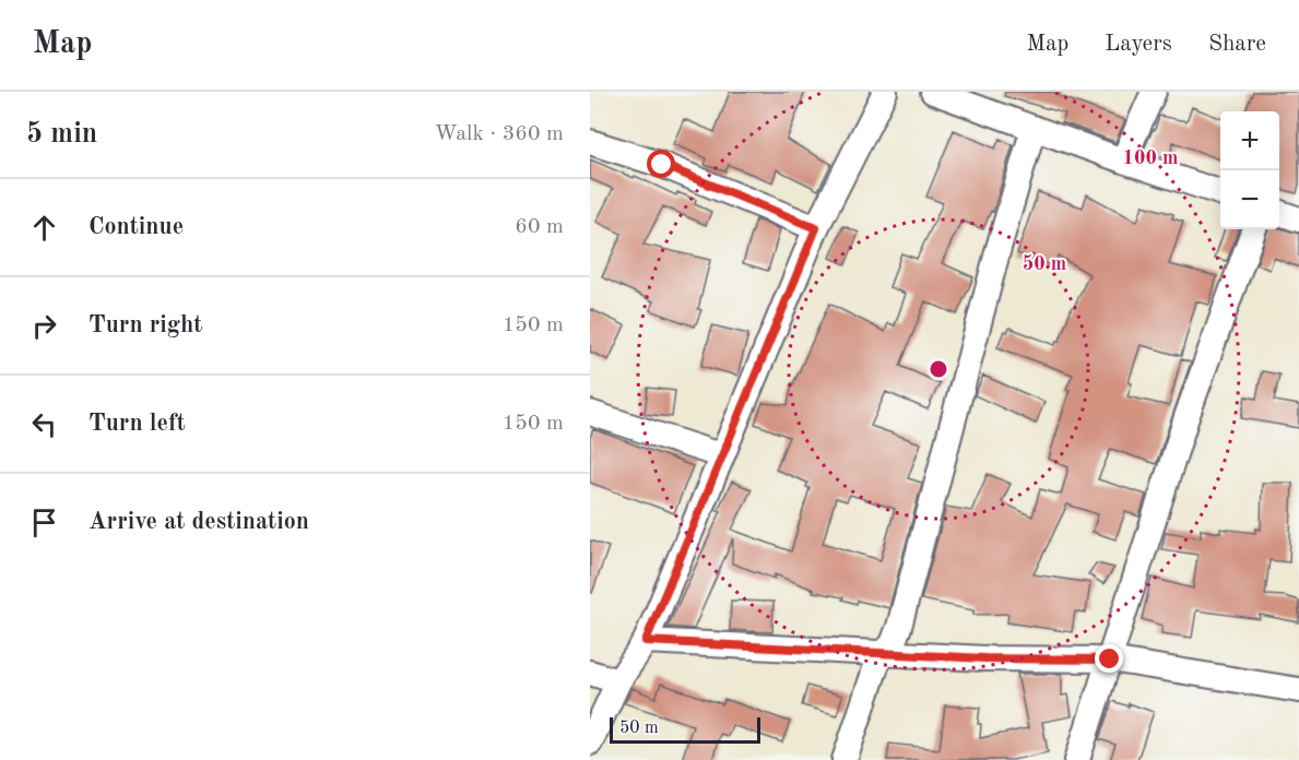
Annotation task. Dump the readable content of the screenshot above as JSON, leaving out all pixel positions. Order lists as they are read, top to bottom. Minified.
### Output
{"scale_bar":"50 m","page":{"header":"Map","nav":["Map","Layers","Share"],"heading":["5 min","Walk · 360 m"],"map_buttons":["+","−"],"list":[["Continue","60 m"],["Turn right","150 m"],["Turn left","150 m"],"Arrive at destination"],"scale":"50 m"},"rings":["100 m","50 m"]}
